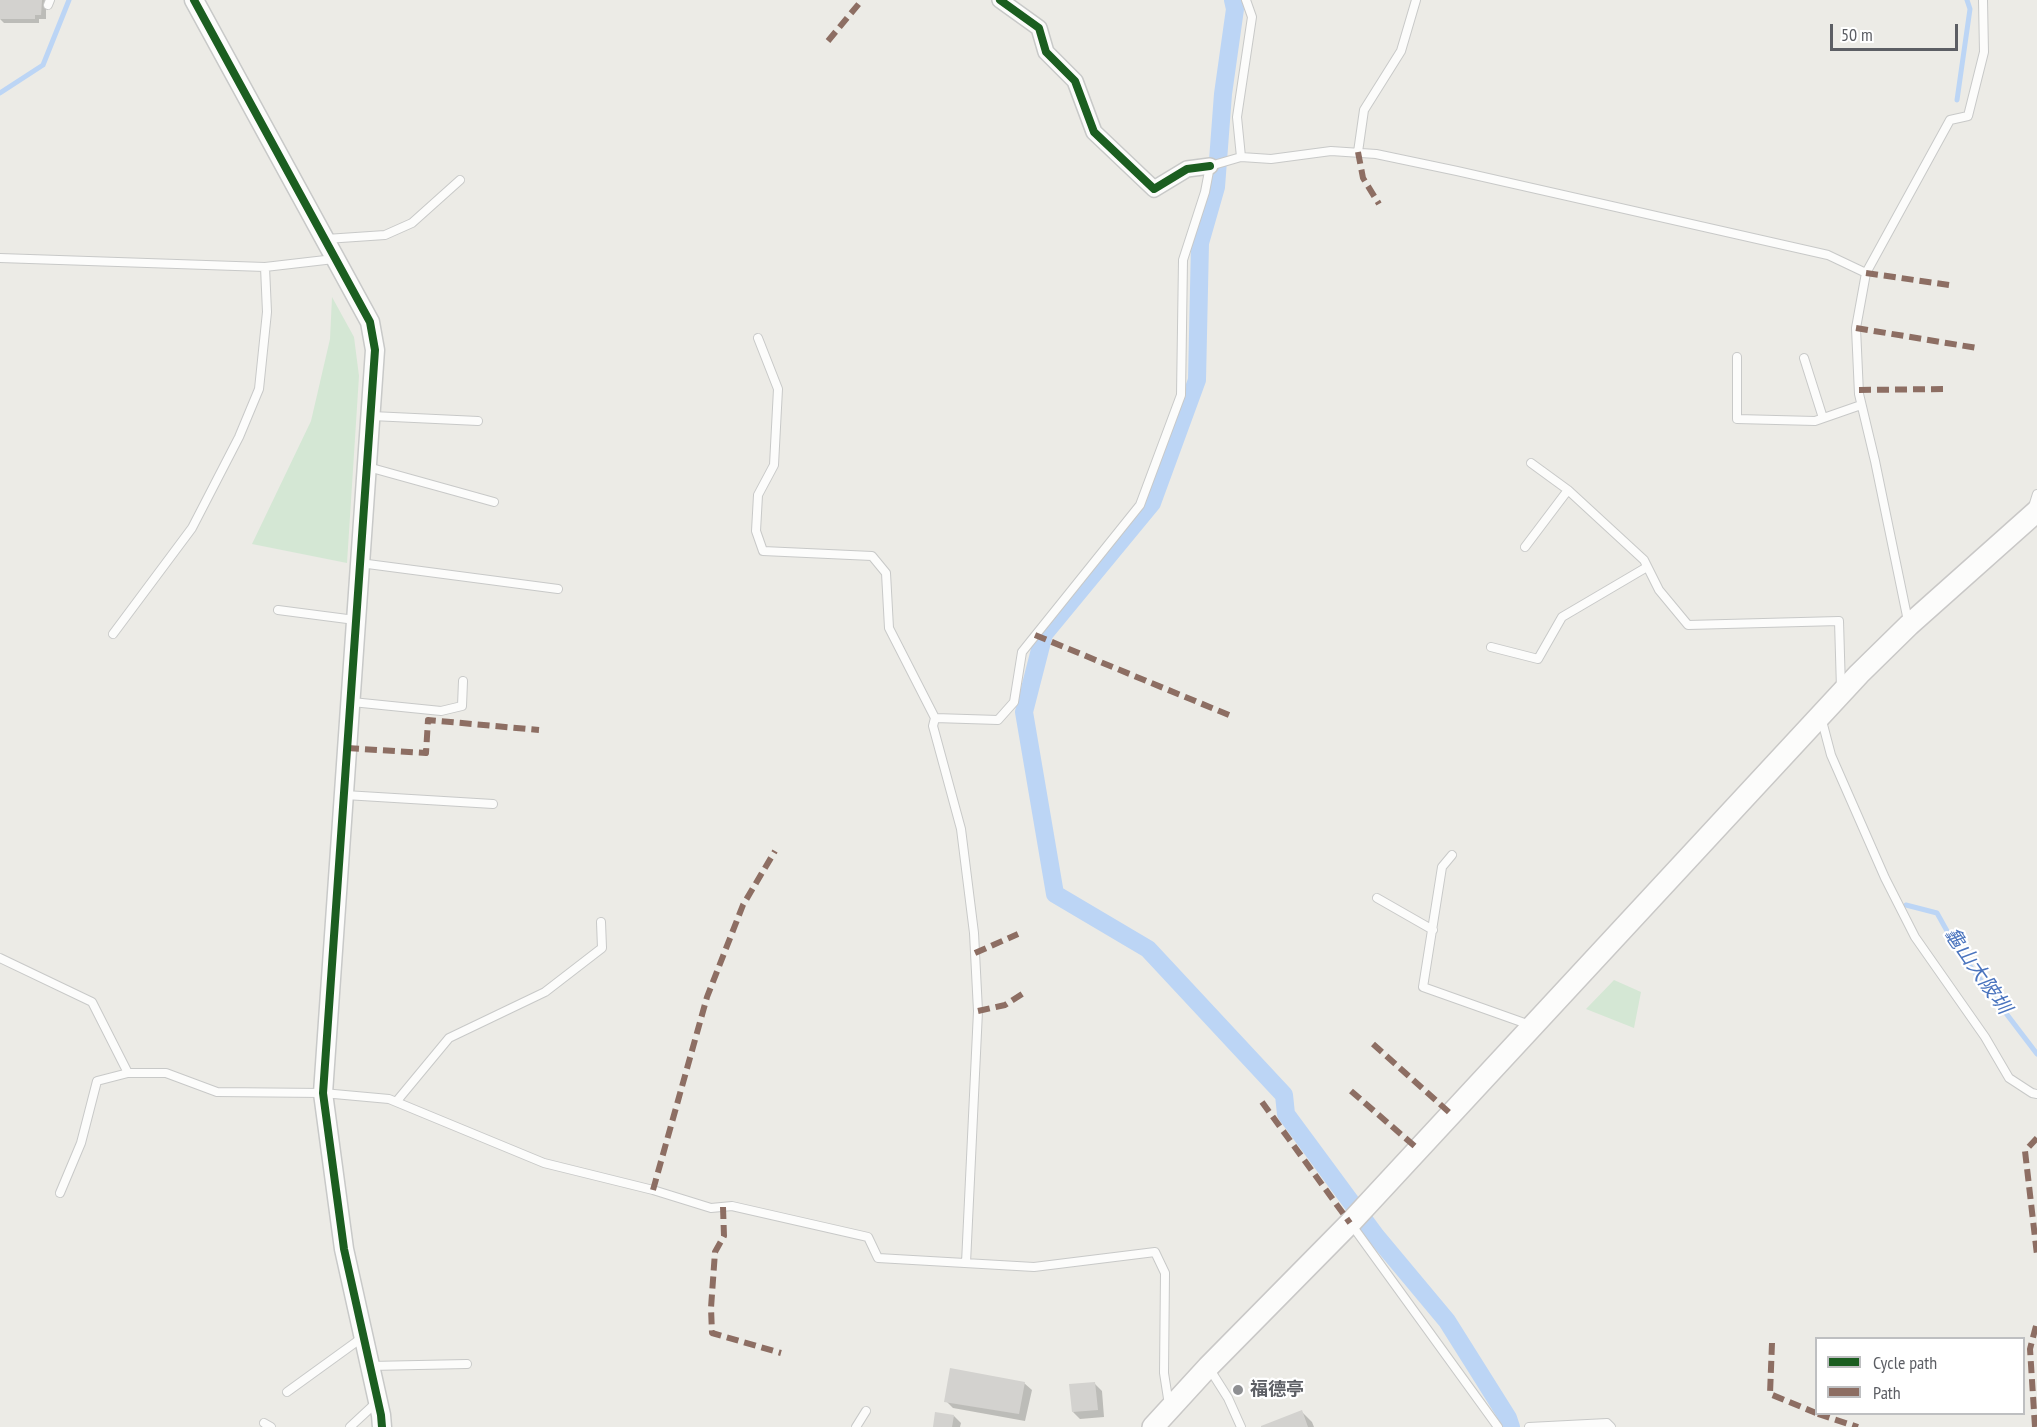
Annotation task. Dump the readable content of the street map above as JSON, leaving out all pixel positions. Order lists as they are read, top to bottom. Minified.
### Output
{"water":["龜山大陂圳"],"places":["福德亭"],"legend":["Cycle path","Path"],"scale_bar":"50 m"}
